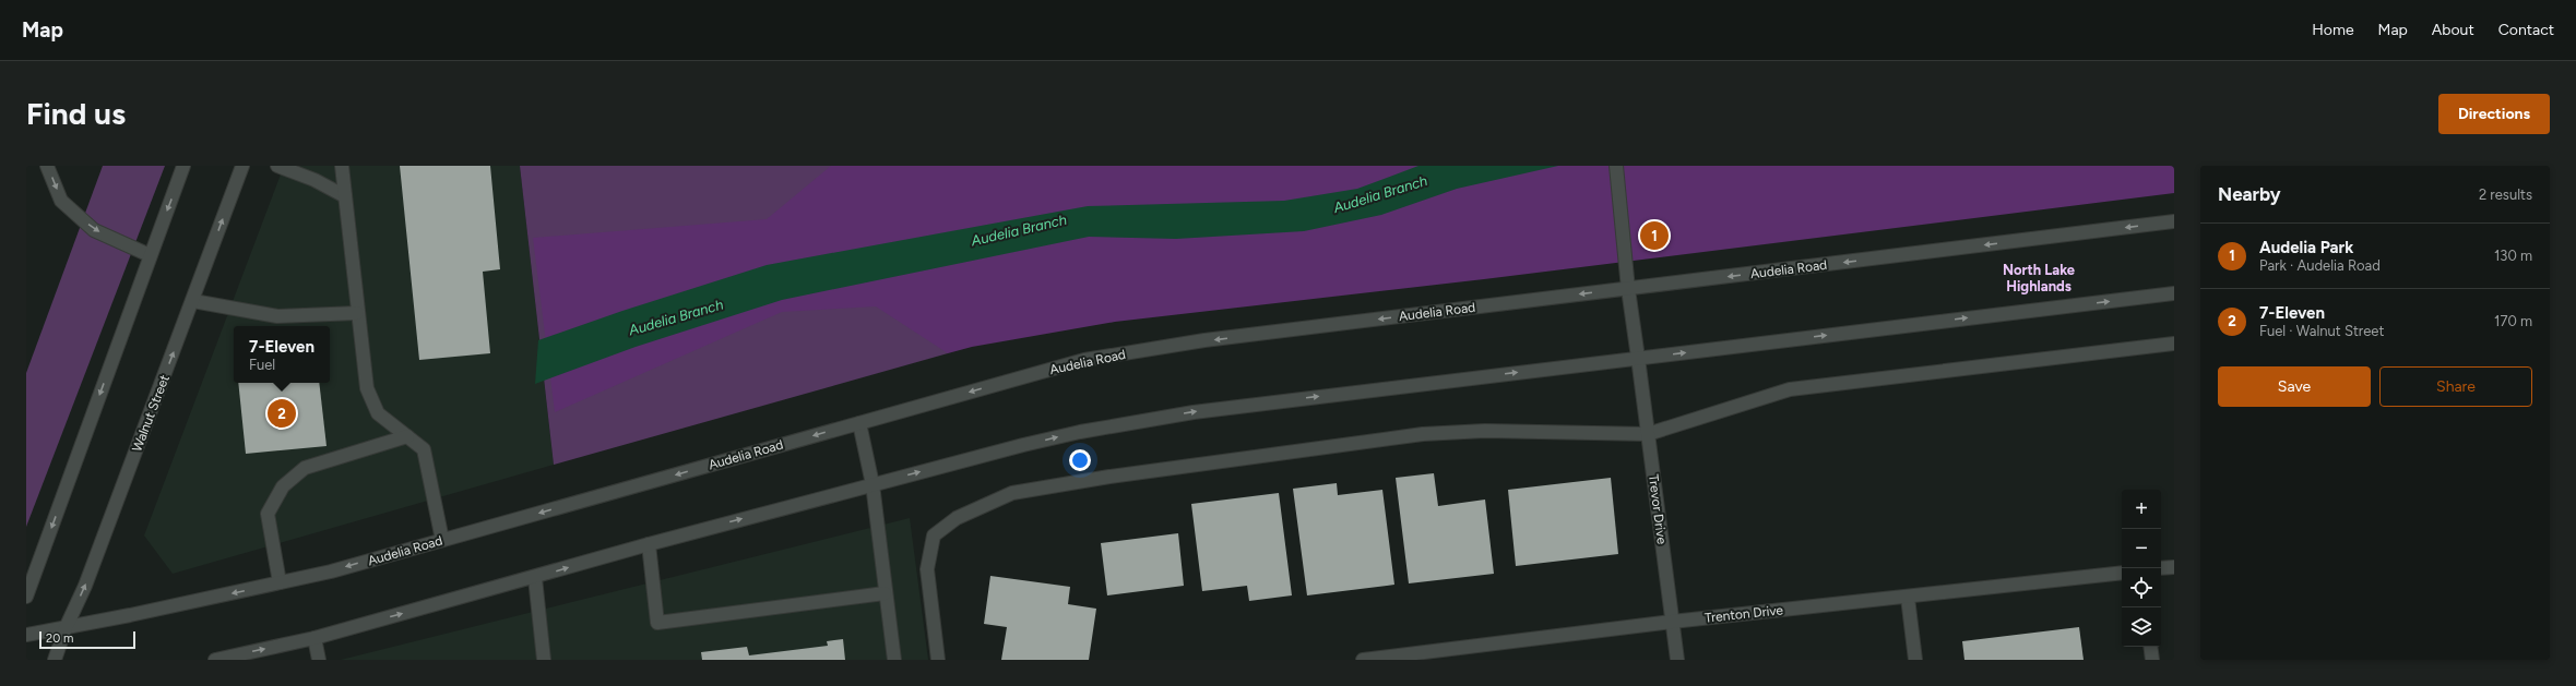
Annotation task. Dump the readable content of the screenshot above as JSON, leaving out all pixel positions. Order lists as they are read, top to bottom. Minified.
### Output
{"streets":{"main road":["Audelia Road","Walnut Street","Trevor Drive","Trenton Drive"]},"crossings":[["Audelia Road","Walnut Street"],["Audelia Road","Trevor Drive"],["Trevor Drive","Trenton Drive"]],"districts":["North Lake Highlands"],"water":["Audelia Branch"],"scale_bar":"20 m","page":{"header":"Map","nav":["Home","Map","About","Contact"],"buttons":["Directions",["Save","Share"]],"title":"Find us","heading":["Nearby","2 results"],"pins":["1","2"],"list":[{"mark":"1","name":"Audelia Park","note":"Park · Audelia Road","value":"130 m"},{"mark":"2","name":"7-Eleven","note":"Fuel · Walnut Street","value":"170 m"}],"popup":["7-Eleven","Fuel"],"map_buttons":["+","−"],"scale":"20 m"}}
